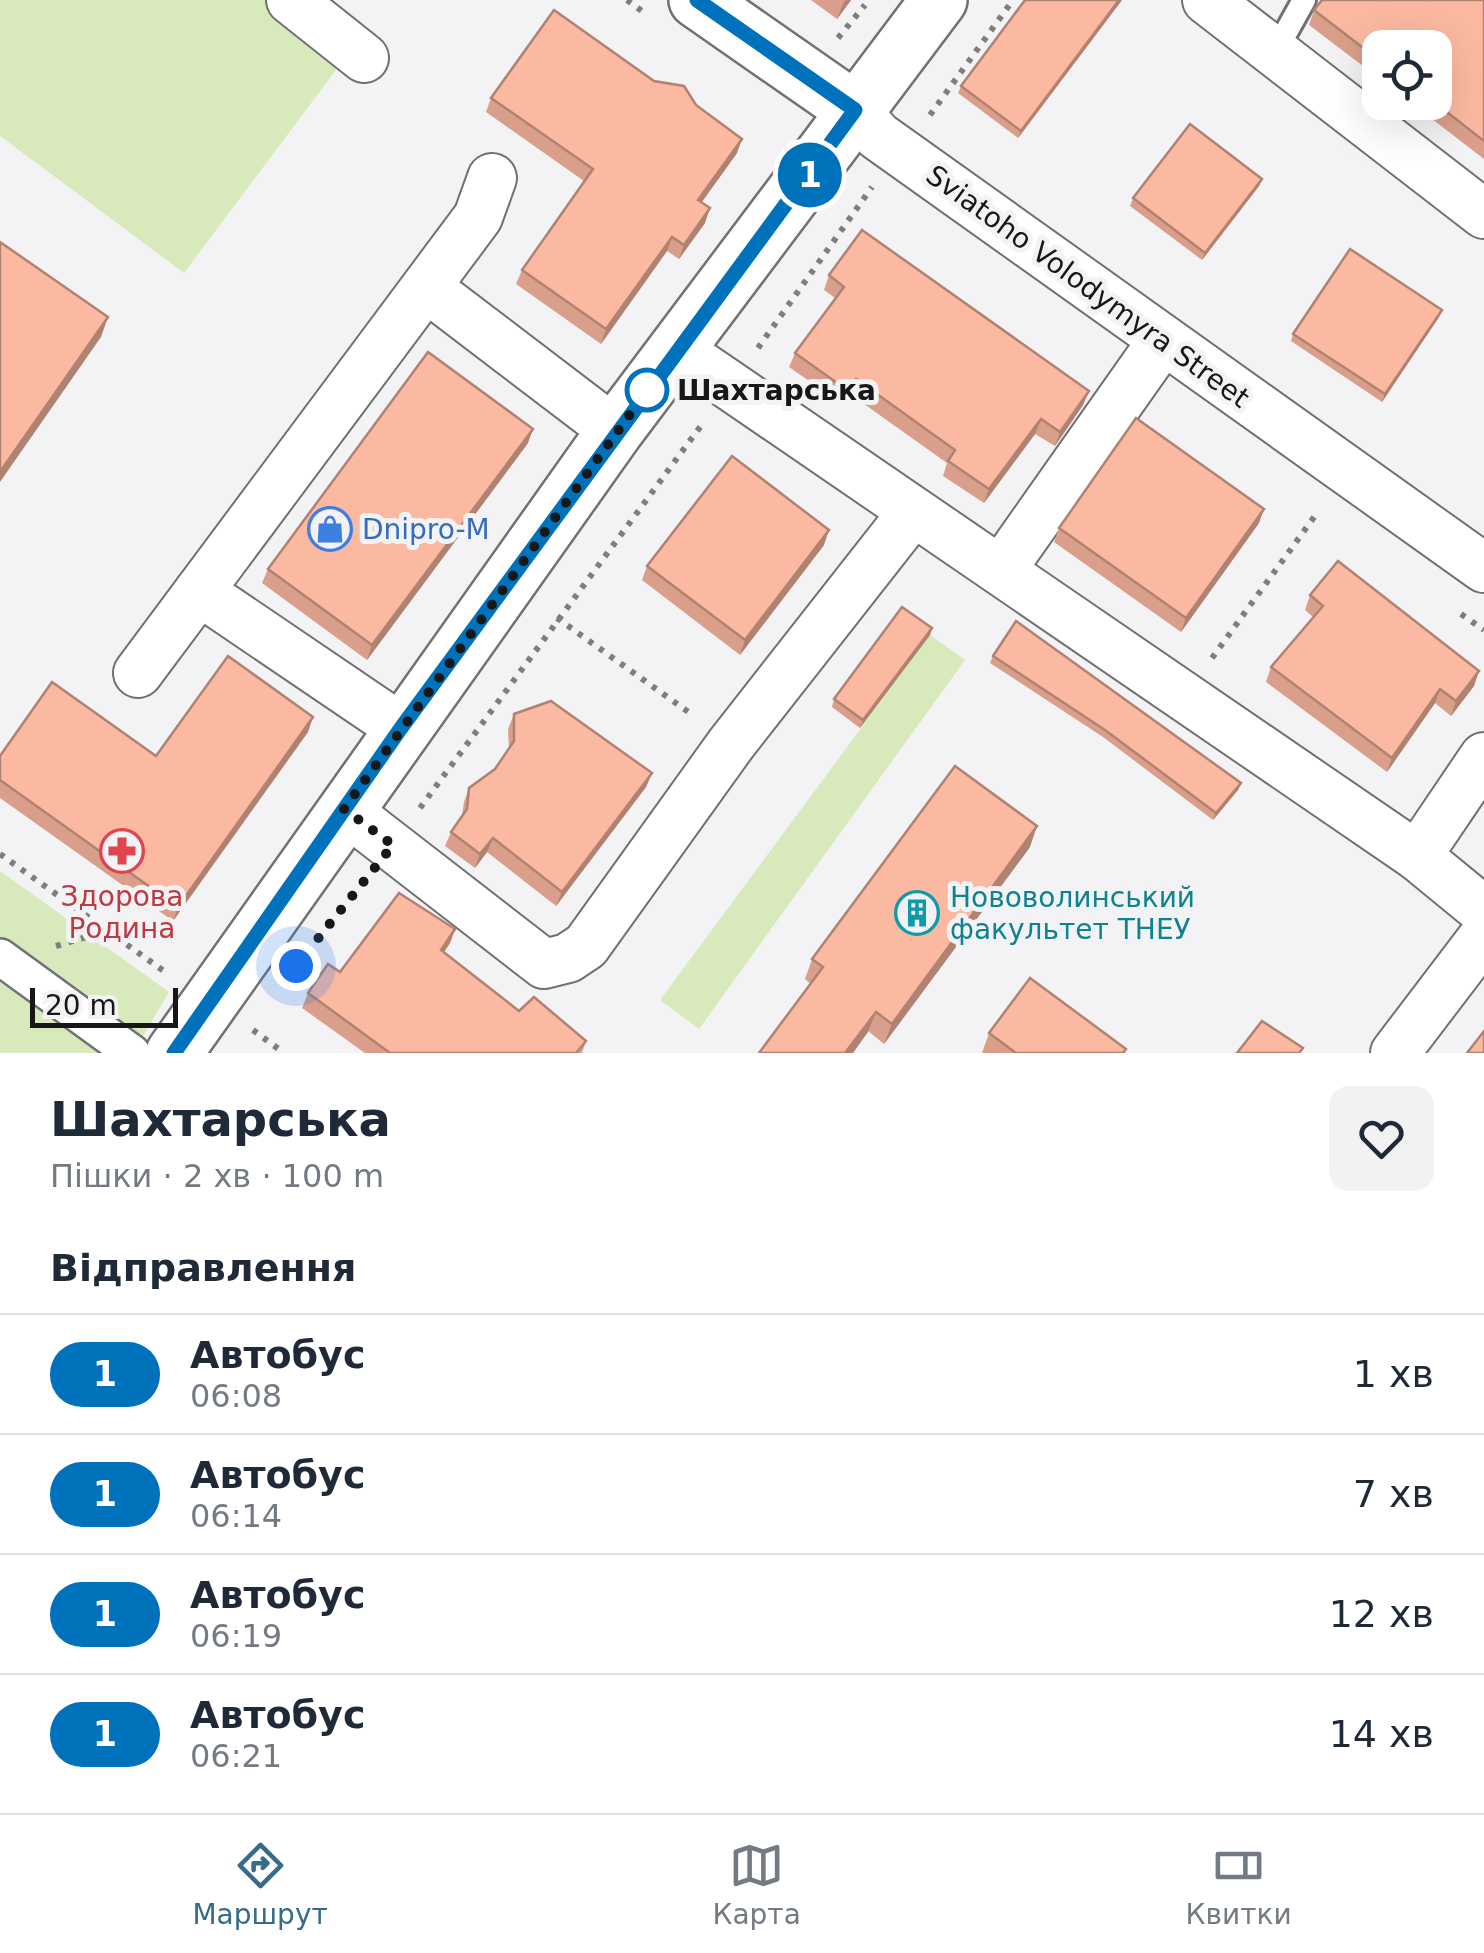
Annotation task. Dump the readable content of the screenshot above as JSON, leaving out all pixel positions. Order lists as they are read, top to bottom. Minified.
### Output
{"streets":{"street":["Sviatoho Volodymyra Street"]},"places":{"other":["Шахтарська"],"shop":["Dnipro-M"],"pharmacy":["Здорова Родина"],"building":["Нововолинський факультет ТНЕУ"]},"lines":["bus line 1"],"scale_bar":"20 m","page":{"on_map":"1","scale":"20 m","heading":[["Шахтарська","Пішки · 2 хв · 100 m"],"Відправлення"],"list":[{"mark":"1","name":"Автобус","note":"06:08","value":"1 хв"},{"mark":"1","name":"Автобус","note":"06:14","value":"7 хв"},{"mark":"1","name":"Автобус","note":"06:19","value":"12 хв"},{"mark":"1","name":"Автобус","note":"06:21","value":"14 хв"}],"tabs":["Маршрут","Карта","Квитки"]}}
